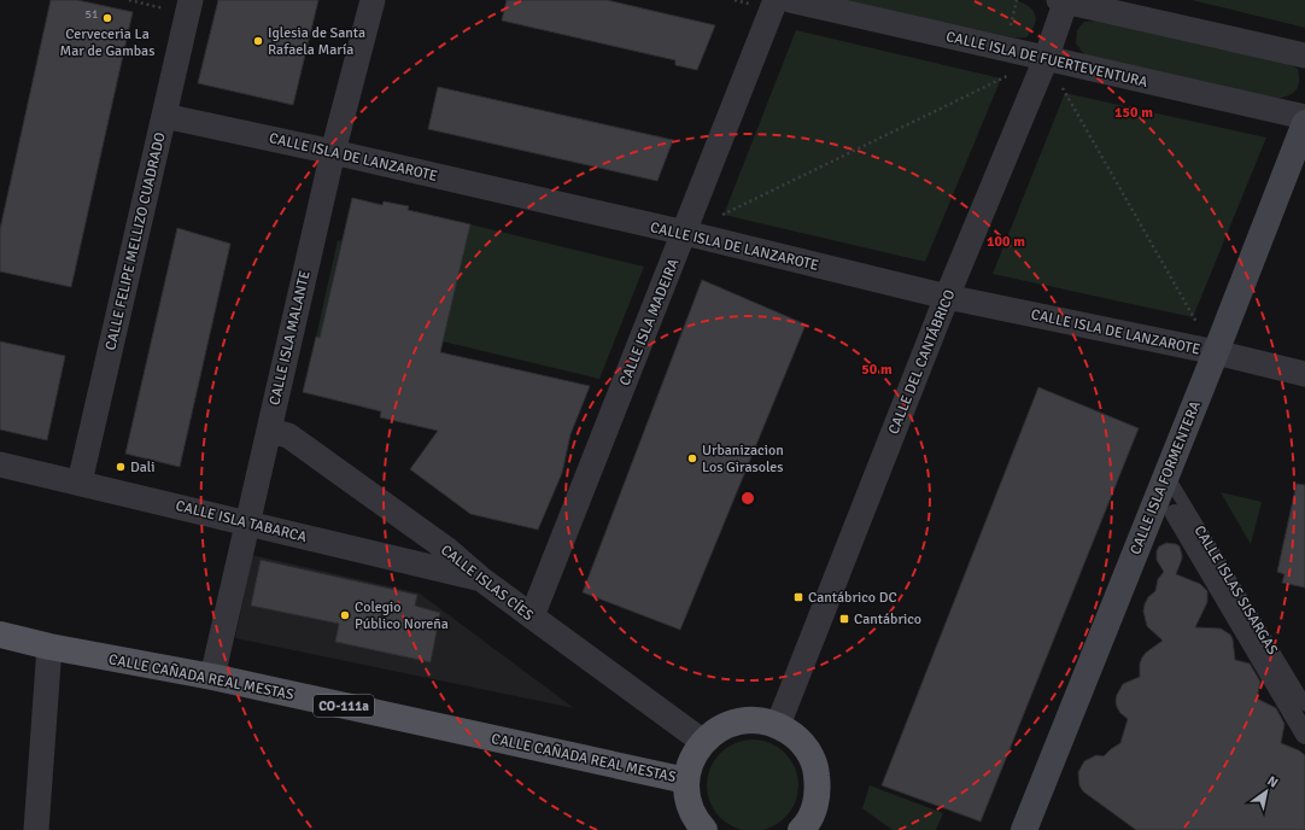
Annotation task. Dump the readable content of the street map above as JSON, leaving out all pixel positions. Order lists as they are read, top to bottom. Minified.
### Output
{"streets":{"main road":["CALLE ISLA FORMENTERA","CALLE CAÑADA REAL MESTAS","CO-111a"],"street":["CALLE ISLA DE FUERTEVENTURA","CALLE ISLA DE LANZAROTE","CALLE FELIPE MELLIZO CUADRADO","CALLE ISLA MADEIRA","CALLE ISLA MALANTE","CALLE DEL CANTÁBRICO","CALLE ISLA TABARCA","CALLE ISLAS CÍES","CALLE ISLAS SISARGAS"]},"crossings":[["CALLE ISLA DE FUERTEVENTURA","CALLE DEL CANTÁBRICO"],["CALLE ISLA DE LANZAROTE","CALLE FELIPE MELLIZO CUADRADO"],["CALLE ISLA DE LANZAROTE","CALLE ISLA MADEIRA"],["CALLE ISLA DE LANZAROTE","CALLE ISLA MALANTE"],["CALLE ISLA DE LANZAROTE","CALLE DEL CANTÁBRICO"],["CALLE ISLA DE LANZAROTE","CALLE ISLA FORMENTERA"],["CALLE FELIPE MELLIZO CUADRADO","CALLE ISLA TABARCA"],["CALLE ISLA MADEIRA","CALLE ISLAS CÍES"],["CALLE ISLA MALANTE","CALLE ISLA TABARCA"],["CALLE ISLA MALANTE","CALLE ISLAS CÍES"],["CALLE ISLA MALANTE","CALLE CAÑADA REAL MESTAS"],["CALLE ISLA FORMENTERA","CALLE ISLAS SISARGAS"],["CALLE ISLA TABARCA","CALLE ISLAS CÍES"]],"places":{"other":["Cerveceria La Mar de Gambas","Iglesia de Santa Rafaela María","Urbanizacion Los Girasoles","Dali","Colegio Público Noreña"],"transit":["Cantábrico DC","Cantábrico"]},"house_numbers":["51"],"north":"top right","rings":["150 m","100 m","50 m"]}
